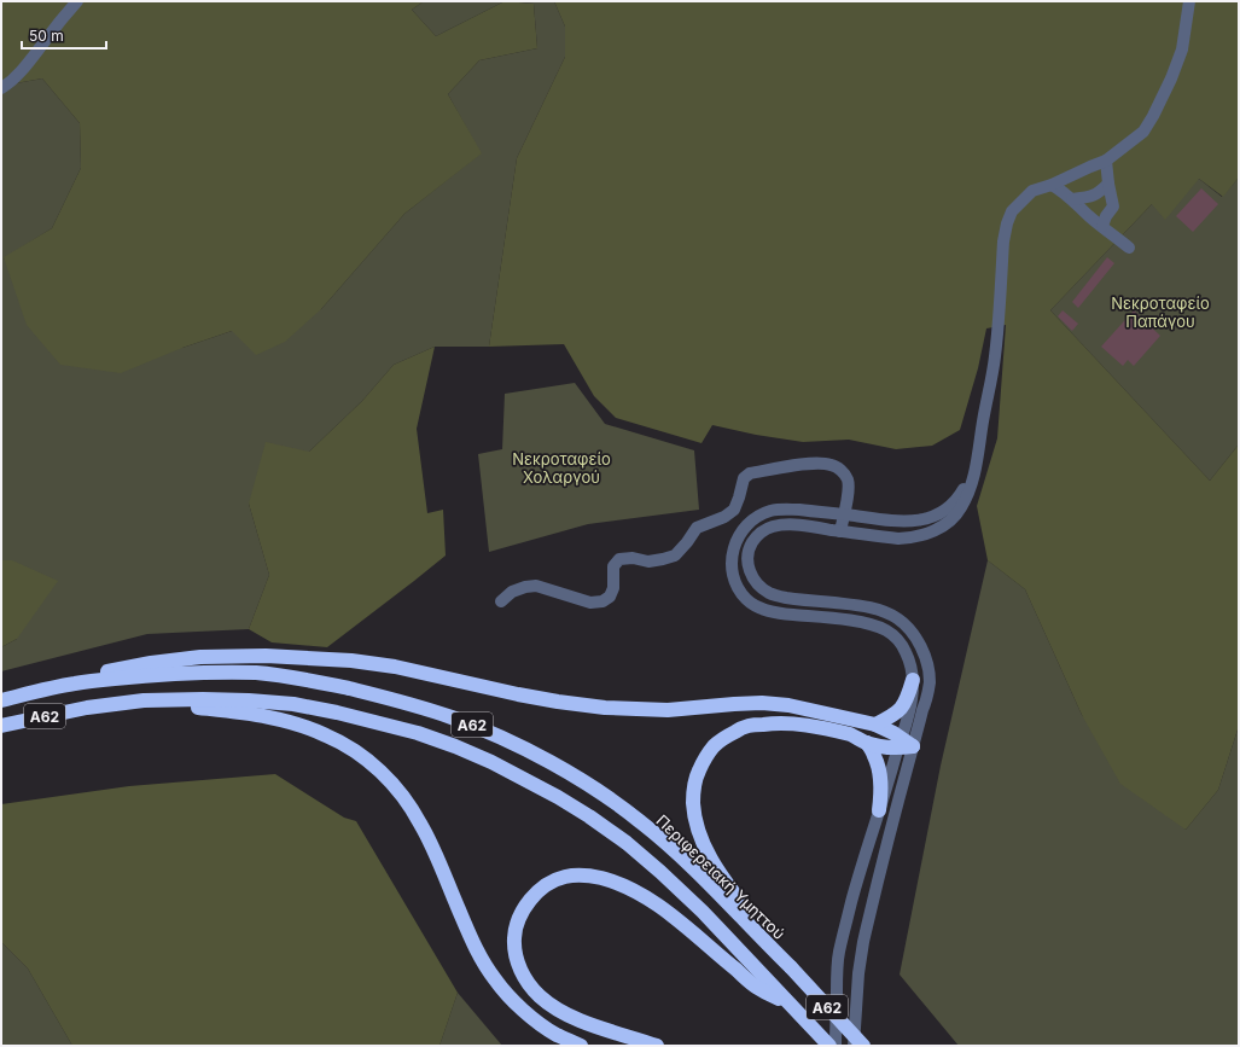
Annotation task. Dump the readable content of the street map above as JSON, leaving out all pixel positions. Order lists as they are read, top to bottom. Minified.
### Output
{"streets":{"highway":["Α62","Περιφερειακή Υμηττού"]},"parks":["Νεκροταφείο Παπάγου","Νεκροταφείο Χολαργού"],"scale_bar":"50 m"}
